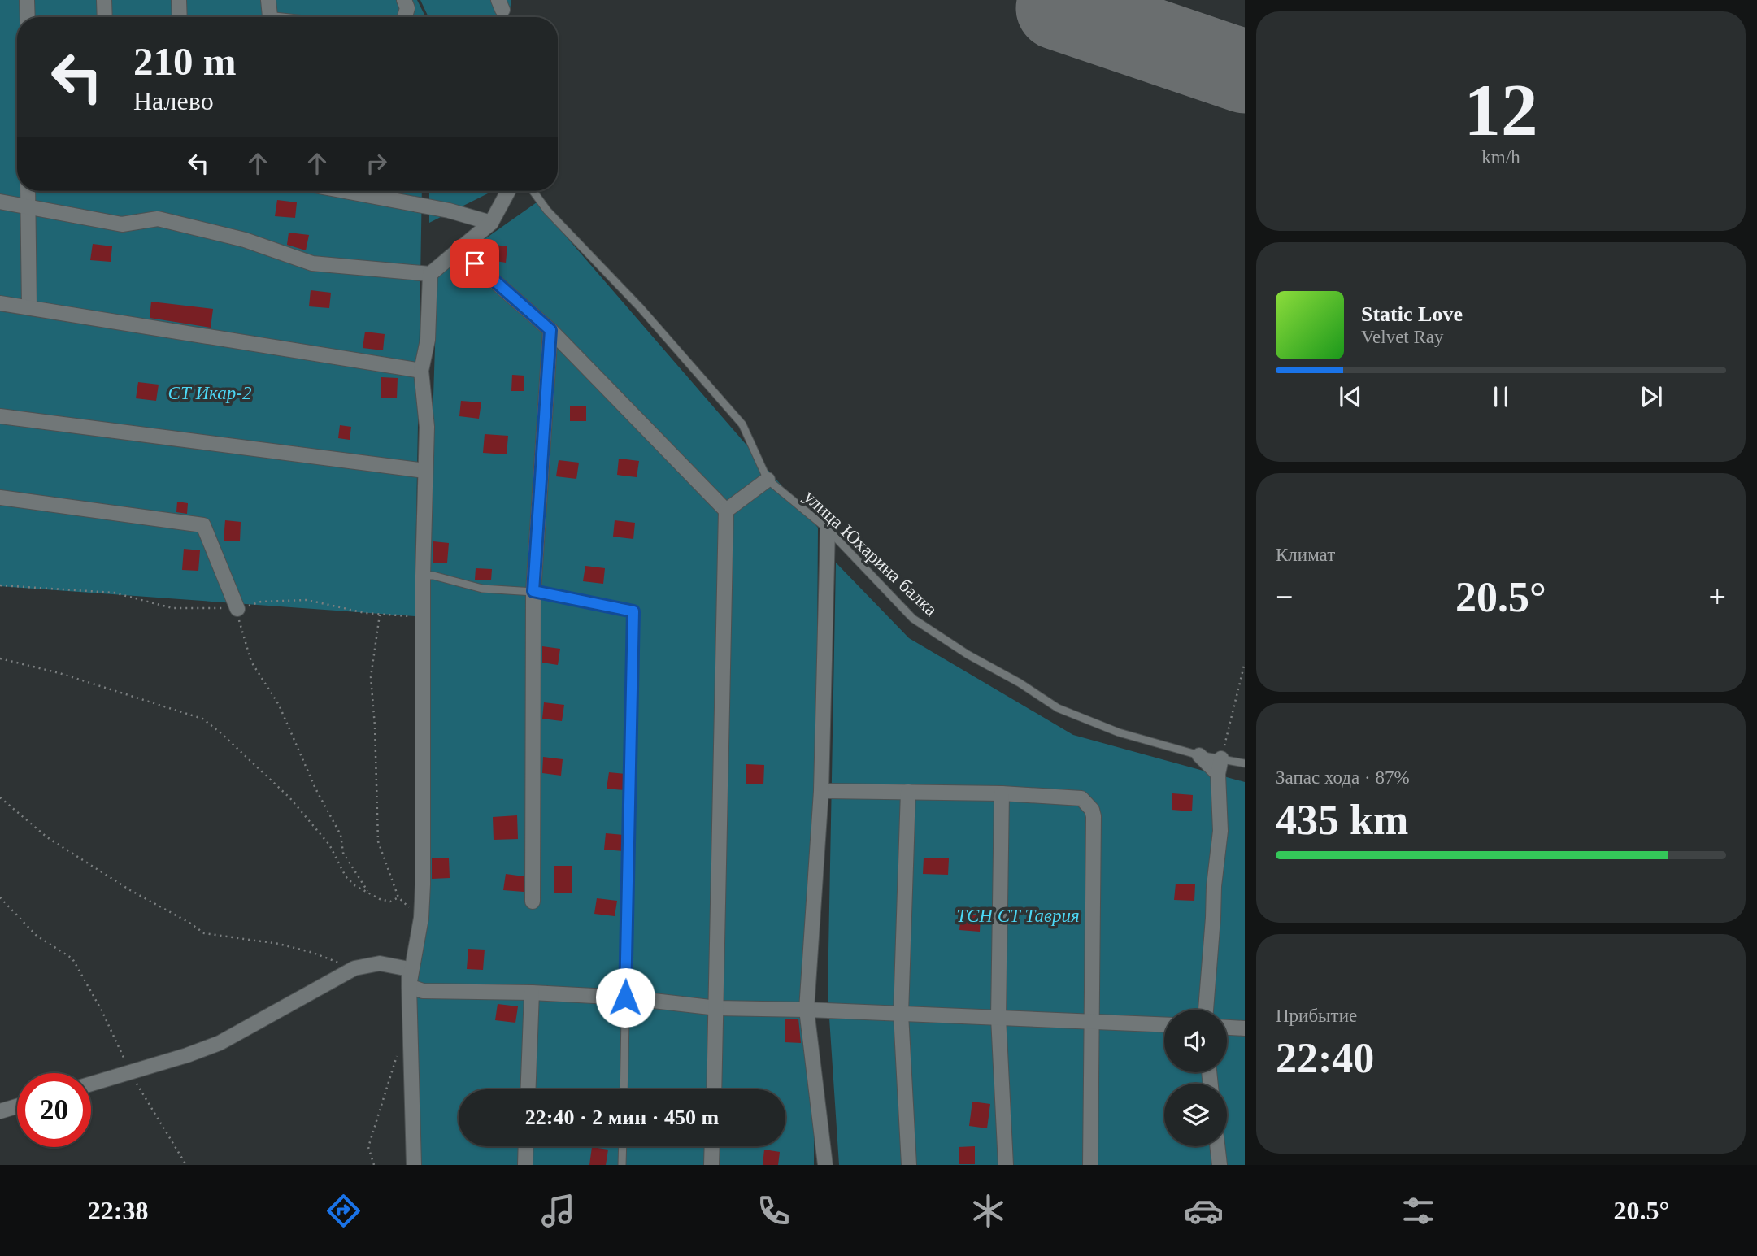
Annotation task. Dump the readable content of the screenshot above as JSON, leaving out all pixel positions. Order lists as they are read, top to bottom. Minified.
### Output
{"streets":{"lane":["улица Юхарина балка"]},"parks":["СТ Икар-2","ТСН СТ Таврия"],"page":{"tile":[["12","km/h"],"Климат",["Запас хода · 87%","435 km"],["Прибытие","22:40"]],"turn":["210 m","Налево"],"song":["Static Love","Velvet Ray"],"heat":["−","20.5°","+"],"limit":"20","trip":"22:40 · 2 мин · 450 m","tabs":["22:38","20.5°"]}}
